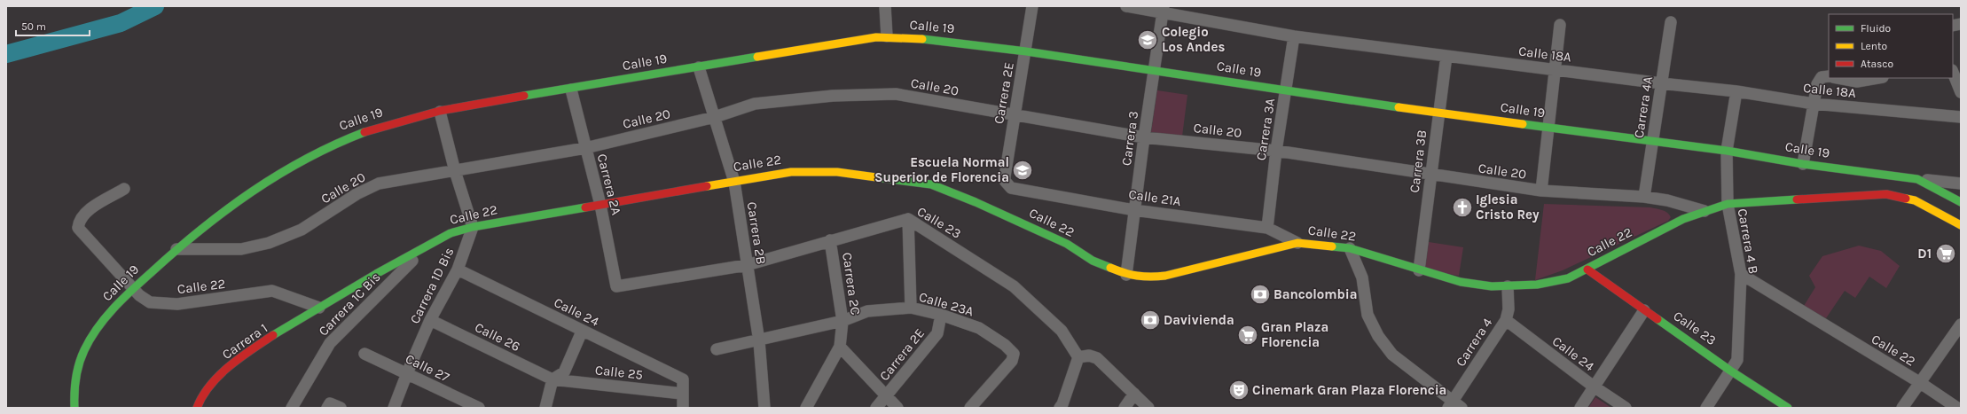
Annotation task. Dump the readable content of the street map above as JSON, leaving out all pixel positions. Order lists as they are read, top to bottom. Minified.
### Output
{"streets":{"main road":["Calle 19","Calle 22","Calle 23","Carrera 1"],"street":["Calle 18A","Calle 20","Carrera 2E","Carrera 4A","Carrera 3A","Carrera 3","Carrera 3B","Carrera 2A","Calle 21A","Carrera 2B","Carrera 4 B","Carrera 2C","Carrera 1D Bis","Carrera 1C Bis","Calle 23A","Calle 24","Calle 26","Carrera 4","Calle 27","Calle 25"]},"crossings":[["Calle 19","Calle 20"],["Calle 19","Carrera 2E"],["Calle 19","Carrera 4A"],["Calle 19","Carrera 3A"],["Calle 19","Carrera 3"],["Calle 19","Carrera 3B"],["Calle 19","Calle 22"],["Calle 19","Carrera 2A"],["Calle 19","Carrera 2B"],["Calle 19","Carrera 4 B"],["Calle 18A","Carrera 4A"],["Calle 18A","Carrera 3A"],["Calle 18A","Carrera 3"],["Calle 18A","Carrera 3B"],["Calle 18A","Carrera 4 B"],["Calle 20","Carrera 2E"],["Calle 20","Carrera 4A"],["Calle 20","Carrera 3A"],["Calle 20","Carrera 3"],["Calle 20","Carrera 3B"],["Calle 20","Calle 22"],["Calle 20","Carrera 2A"],["Calle 20","Carrera 2B"],["Carrera 2E","Calle 21A"],["Carrera 2E","Calle 23A"],["Carrera 3A","Calle 21A"],["Carrera 3","Calle 22"],["Carrera 3","Calle 21A"],["Carrera 3B","Calle 22"],["Calle 22","Carrera 2A"],["Calle 22","Calle 21A"],["Calle 22","Calle 23"],["Calle 22","Carrera 2B"],["Calle 22","Carrera 4 B"],["Calle 22","Carrera 1D Bis"],["Calle 22","Carrera 1C Bis"],["Calle 22","Carrera 1"],["Calle 22","Carrera 4"],["Carrera 2A","Calle 23"],["Calle 23","Carrera 2B"],["Calle 23","Carrera 4 B"],["Calle 23","Carrera 2C"],["Carrera 2C","Calle 23A"],["Carrera 1D Bis","Calle 24"],["Carrera 1D Bis","Calle 26"],["Carrera 1D Bis","Calle 27"],["Calle 24","Carrera 4"],["Calle 24","Calle 25"],["Calle 26","Calle 25"]],"places":{"school or university":["Colegio Los Andes","Escuela Normal Superior de Florencia"],"church":["Iglesia Cristo Rey"],"supermarket":["D1","Gran Plaza Florencia"],"bank":["Bancolombia","Davivienda"],"theatre":["Cinemark Gran Plaza Florencia"]},"legend":["Fluido","Lento","Atasco"],"scale_bar":"50 m"}
